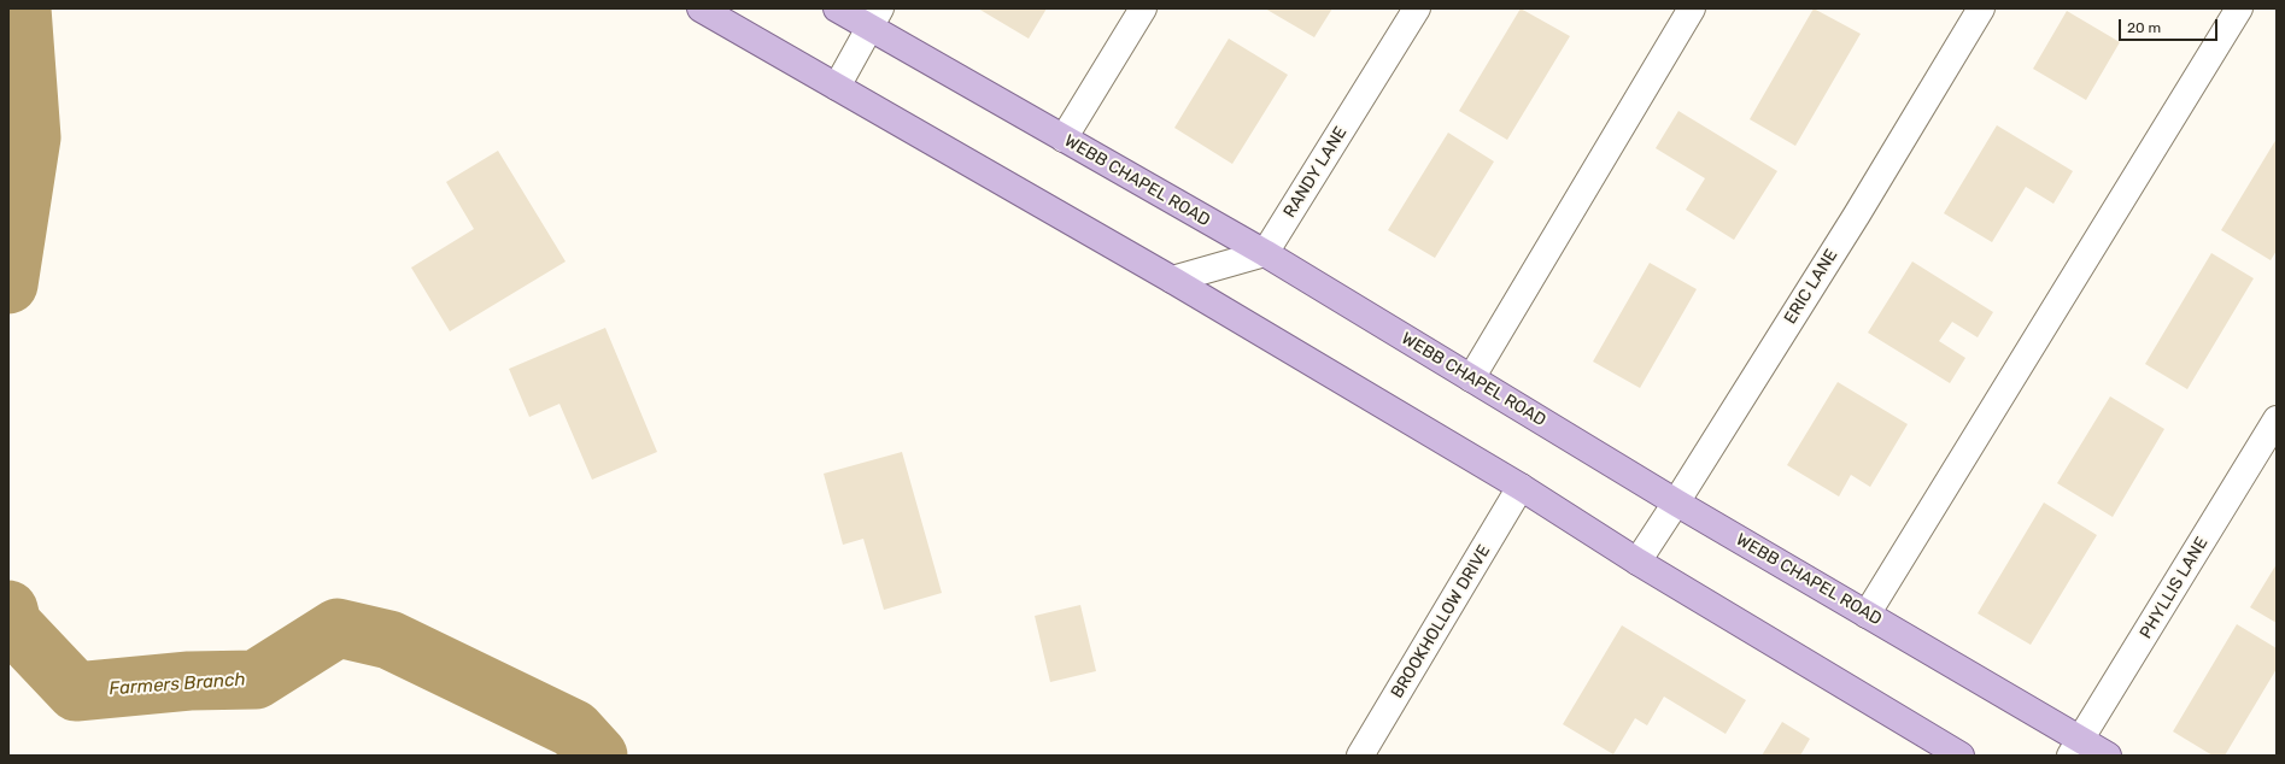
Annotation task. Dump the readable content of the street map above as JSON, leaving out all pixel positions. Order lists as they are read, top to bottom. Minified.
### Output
{"streets":{"main road":["WEBB CHAPEL ROAD"],"street":["RANDY LANE","ERIC LANE","PHYLLIS LANE","BROOKHOLLOW DRIVE"]},"crossings":[["RANDY LANE","WEBB CHAPEL ROAD"],["WEBB CHAPEL ROAD","ERIC LANE"],["WEBB CHAPEL ROAD","PHYLLIS LANE"]],"water":["Farmers Branch"],"scale_bar":"20 m"}
